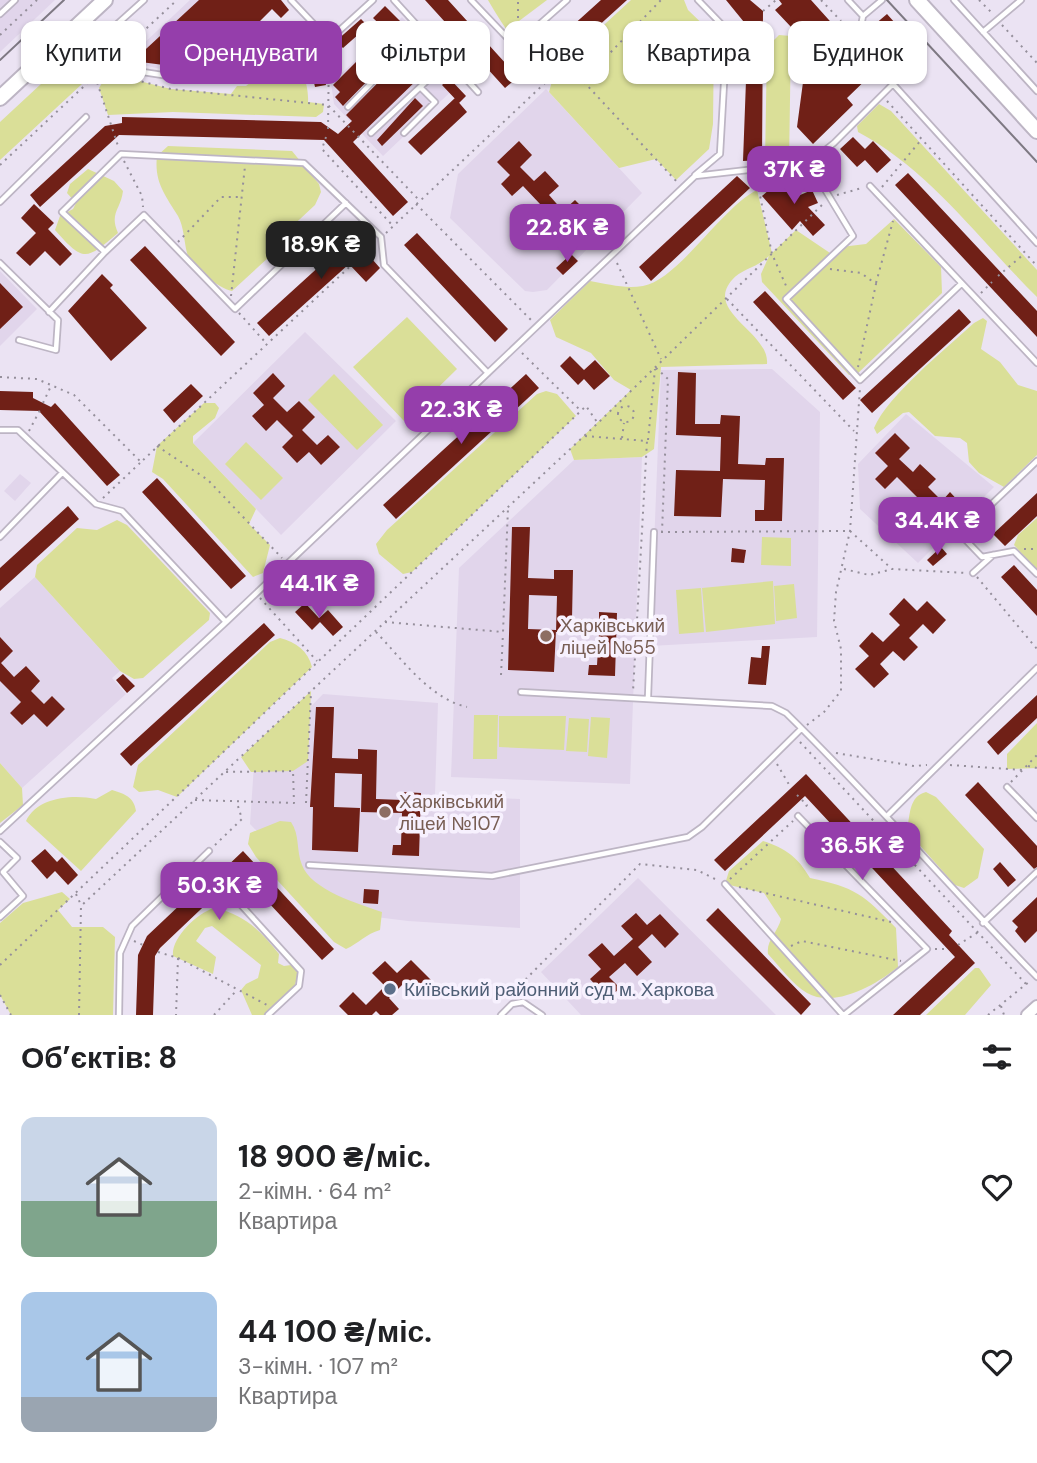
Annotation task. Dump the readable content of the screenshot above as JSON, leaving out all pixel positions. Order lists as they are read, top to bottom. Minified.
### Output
{"places":["Харківський ліцей №55","Харківський ліцей №107","Київський районний суд м. Харкова"],"page":{"chip":["Купити","Орендувати","Фільтри","Нове","Квартира","Будинок"],"price":["37K ₴","22.8K ₴","18.9K ₴","22.3K ₴","34.4K ₴","44.1K ₴","36.5K ₴","50.3K ₴"],"heading":"Об’єктів: 8","list":[{"name":"18 900 ₴/міс.","note":"2-кімн. · 64 m² · Квартира"},{"name":"44 100 ₴/міс.","note":"3-кімн. · 107 m² · Квартира"}]}}
